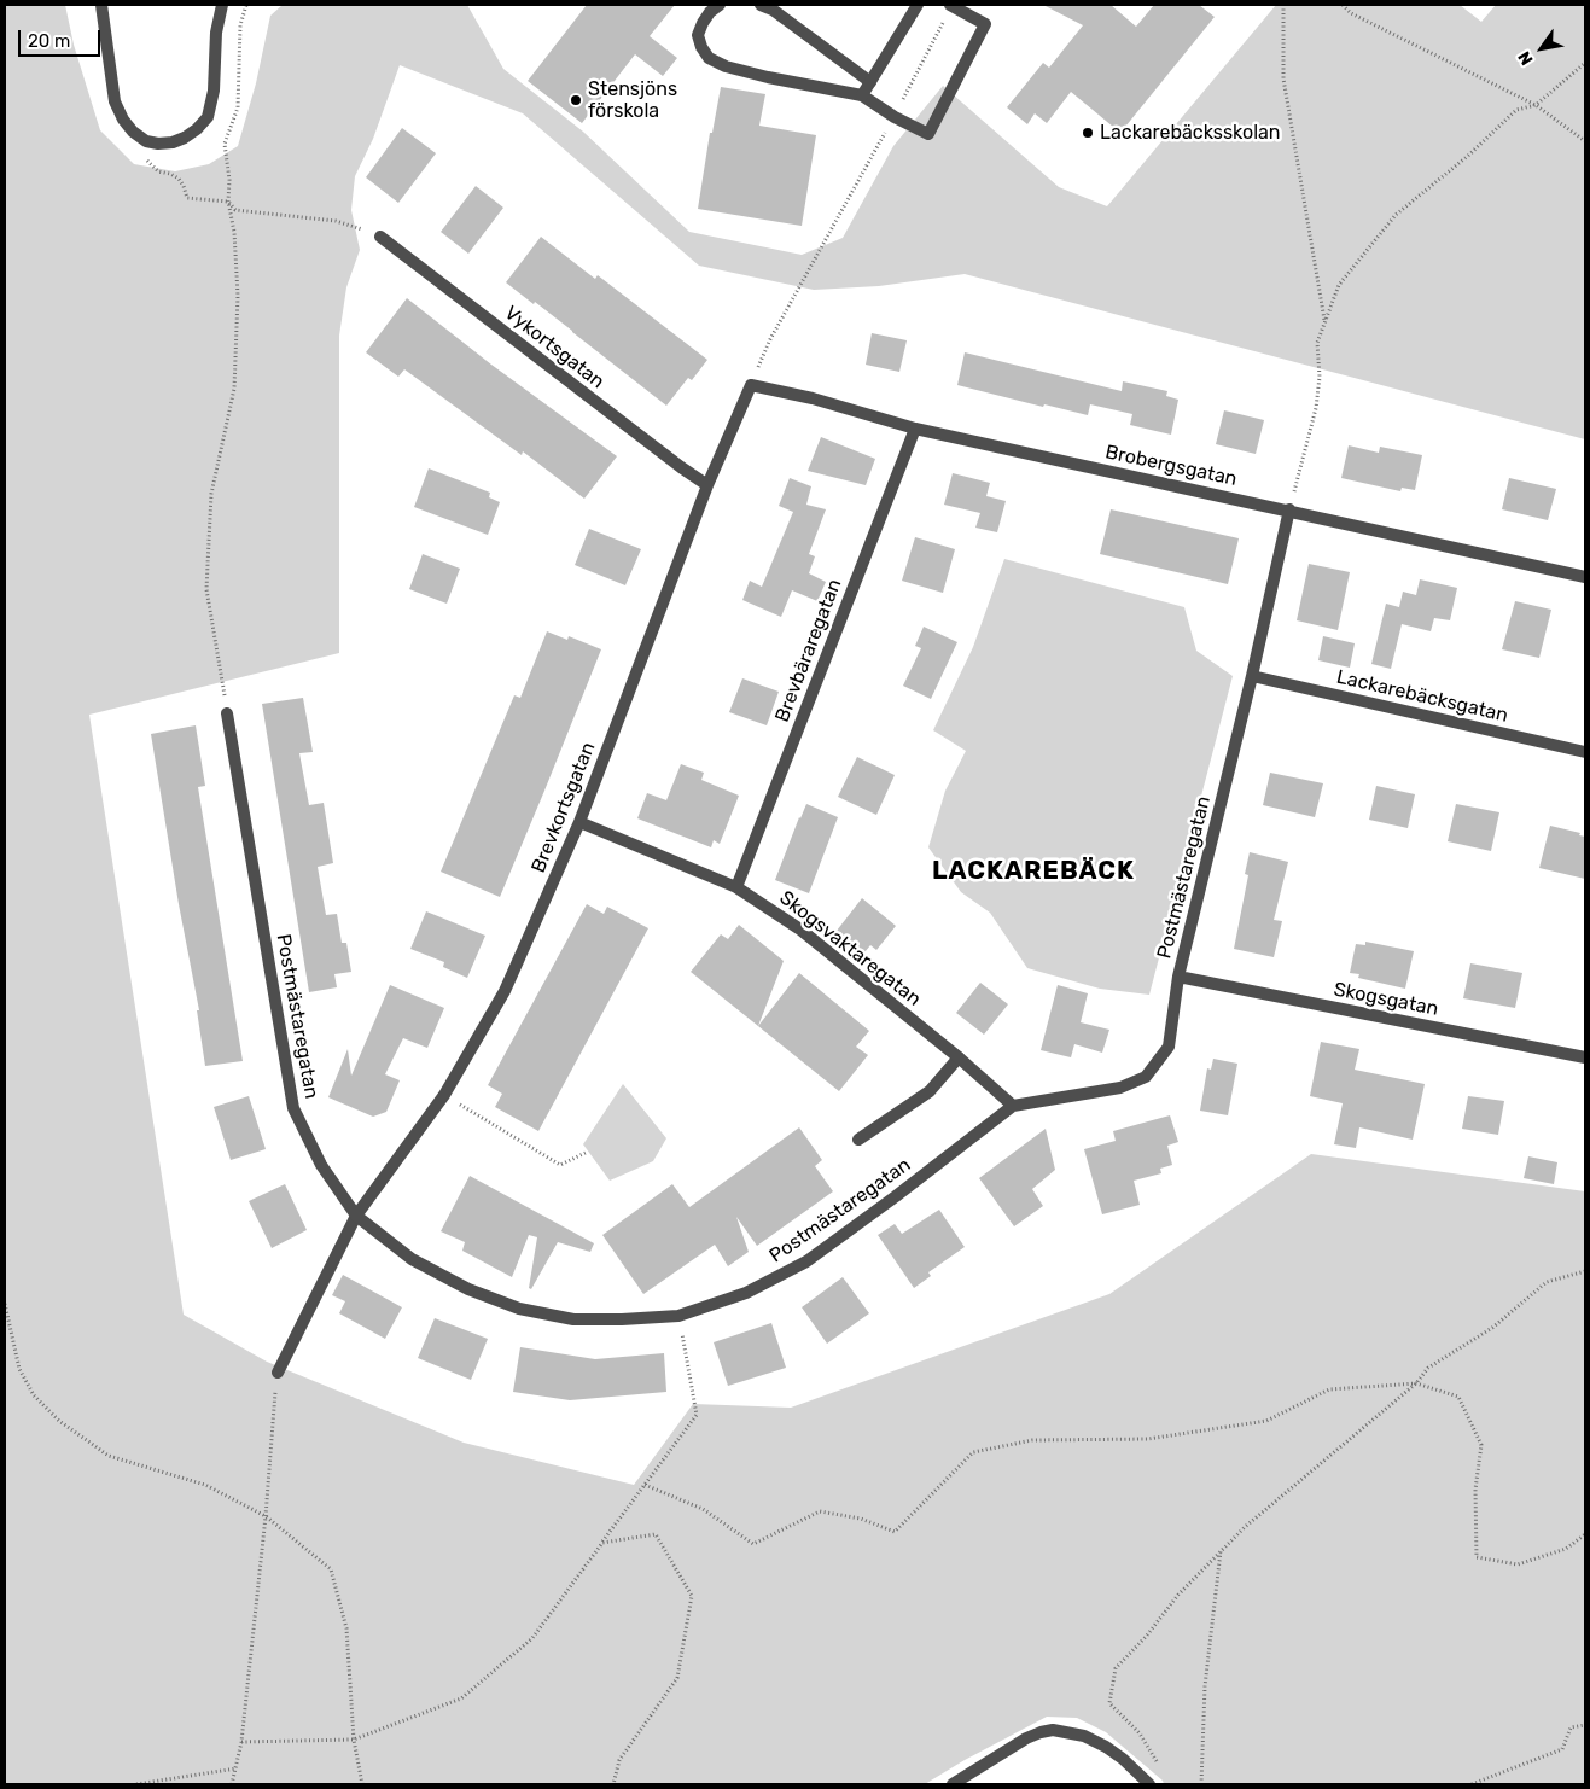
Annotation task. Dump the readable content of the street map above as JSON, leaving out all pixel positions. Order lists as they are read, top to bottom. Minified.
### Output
{"streets":{"street":["Vykortsgatan","Brobergsgatan","Brevbäraregatan","Lackarebäcksgatan","Brevkortsgatan","Postmästaregatan","Skogsvaktaregatan","Skogsgatan"]},"crossings":[["Vykortsgatan","Brevkortsgatan"],["Brobergsgatan","Brevbäraregatan"],["Brobergsgatan","Brevkortsgatan"],["Brobergsgatan","Postmästaregatan"],["Brevbäraregatan","Skogsvaktaregatan"],["Lackarebäcksgatan","Postmästaregatan"],["Brevkortsgatan","Postmästaregatan"],["Brevkortsgatan","Skogsvaktaregatan"],["Postmästaregatan","Skogsvaktaregatan"],["Postmästaregatan","Skogsgatan"]],"districts":["LACKAREBÄCK"],"places":["Stensjöns förskola","Lackarebäcksskolan"],"scale_bar":"20 m","north":"bottom left"}
